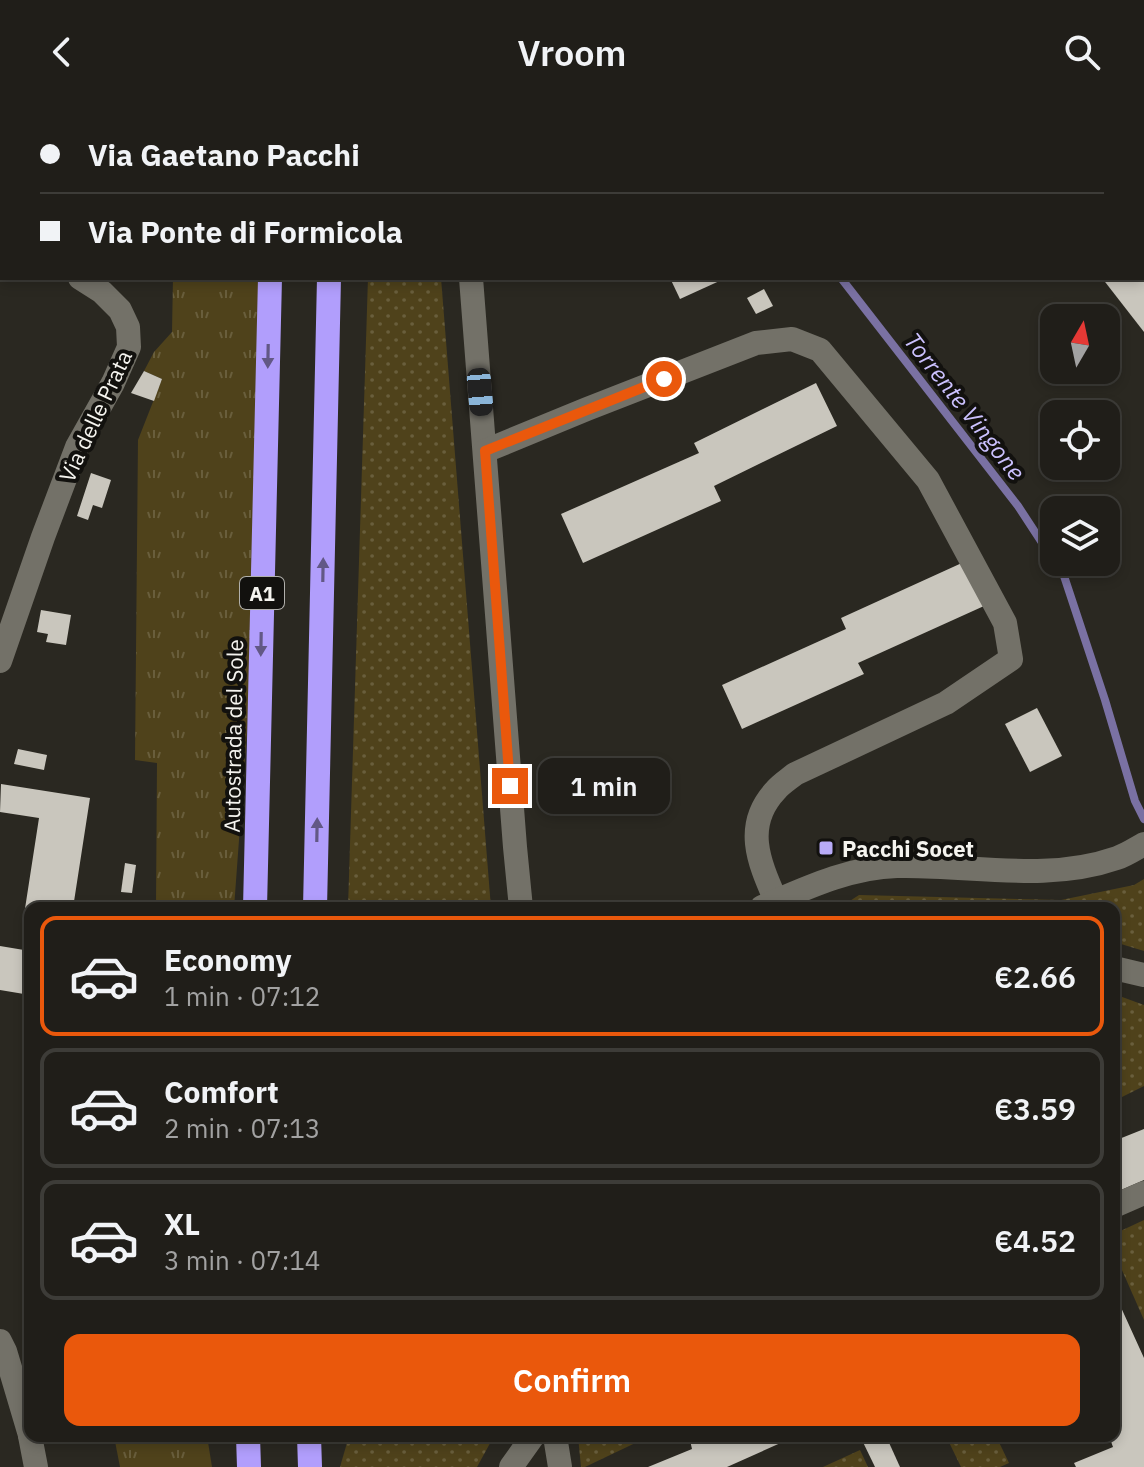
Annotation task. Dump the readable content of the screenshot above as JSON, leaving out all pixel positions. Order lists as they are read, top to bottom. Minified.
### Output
{"streets":{"highway":["A1","Autostrada del Sole"],"street":["Via delle Prata"]},"water":["Torrente Vingone"],"places":{"transit":["Pacchi Socet"]},"north":"top","page":{"header":"Vroom","banner":["Via Gaetano Pacchi","Via Ponte di Formicola"],"bubble":"1 min","list":[{"name":"Economy","note":"1 min · 07:12","value":"€2.66"},{"name":"Comfort","note":"2 min · 07:13","value":"€3.59"},{"name":"XL","note":"3 min · 07:14","value":"€4.52"}],"buttons":"Confirm"}}
